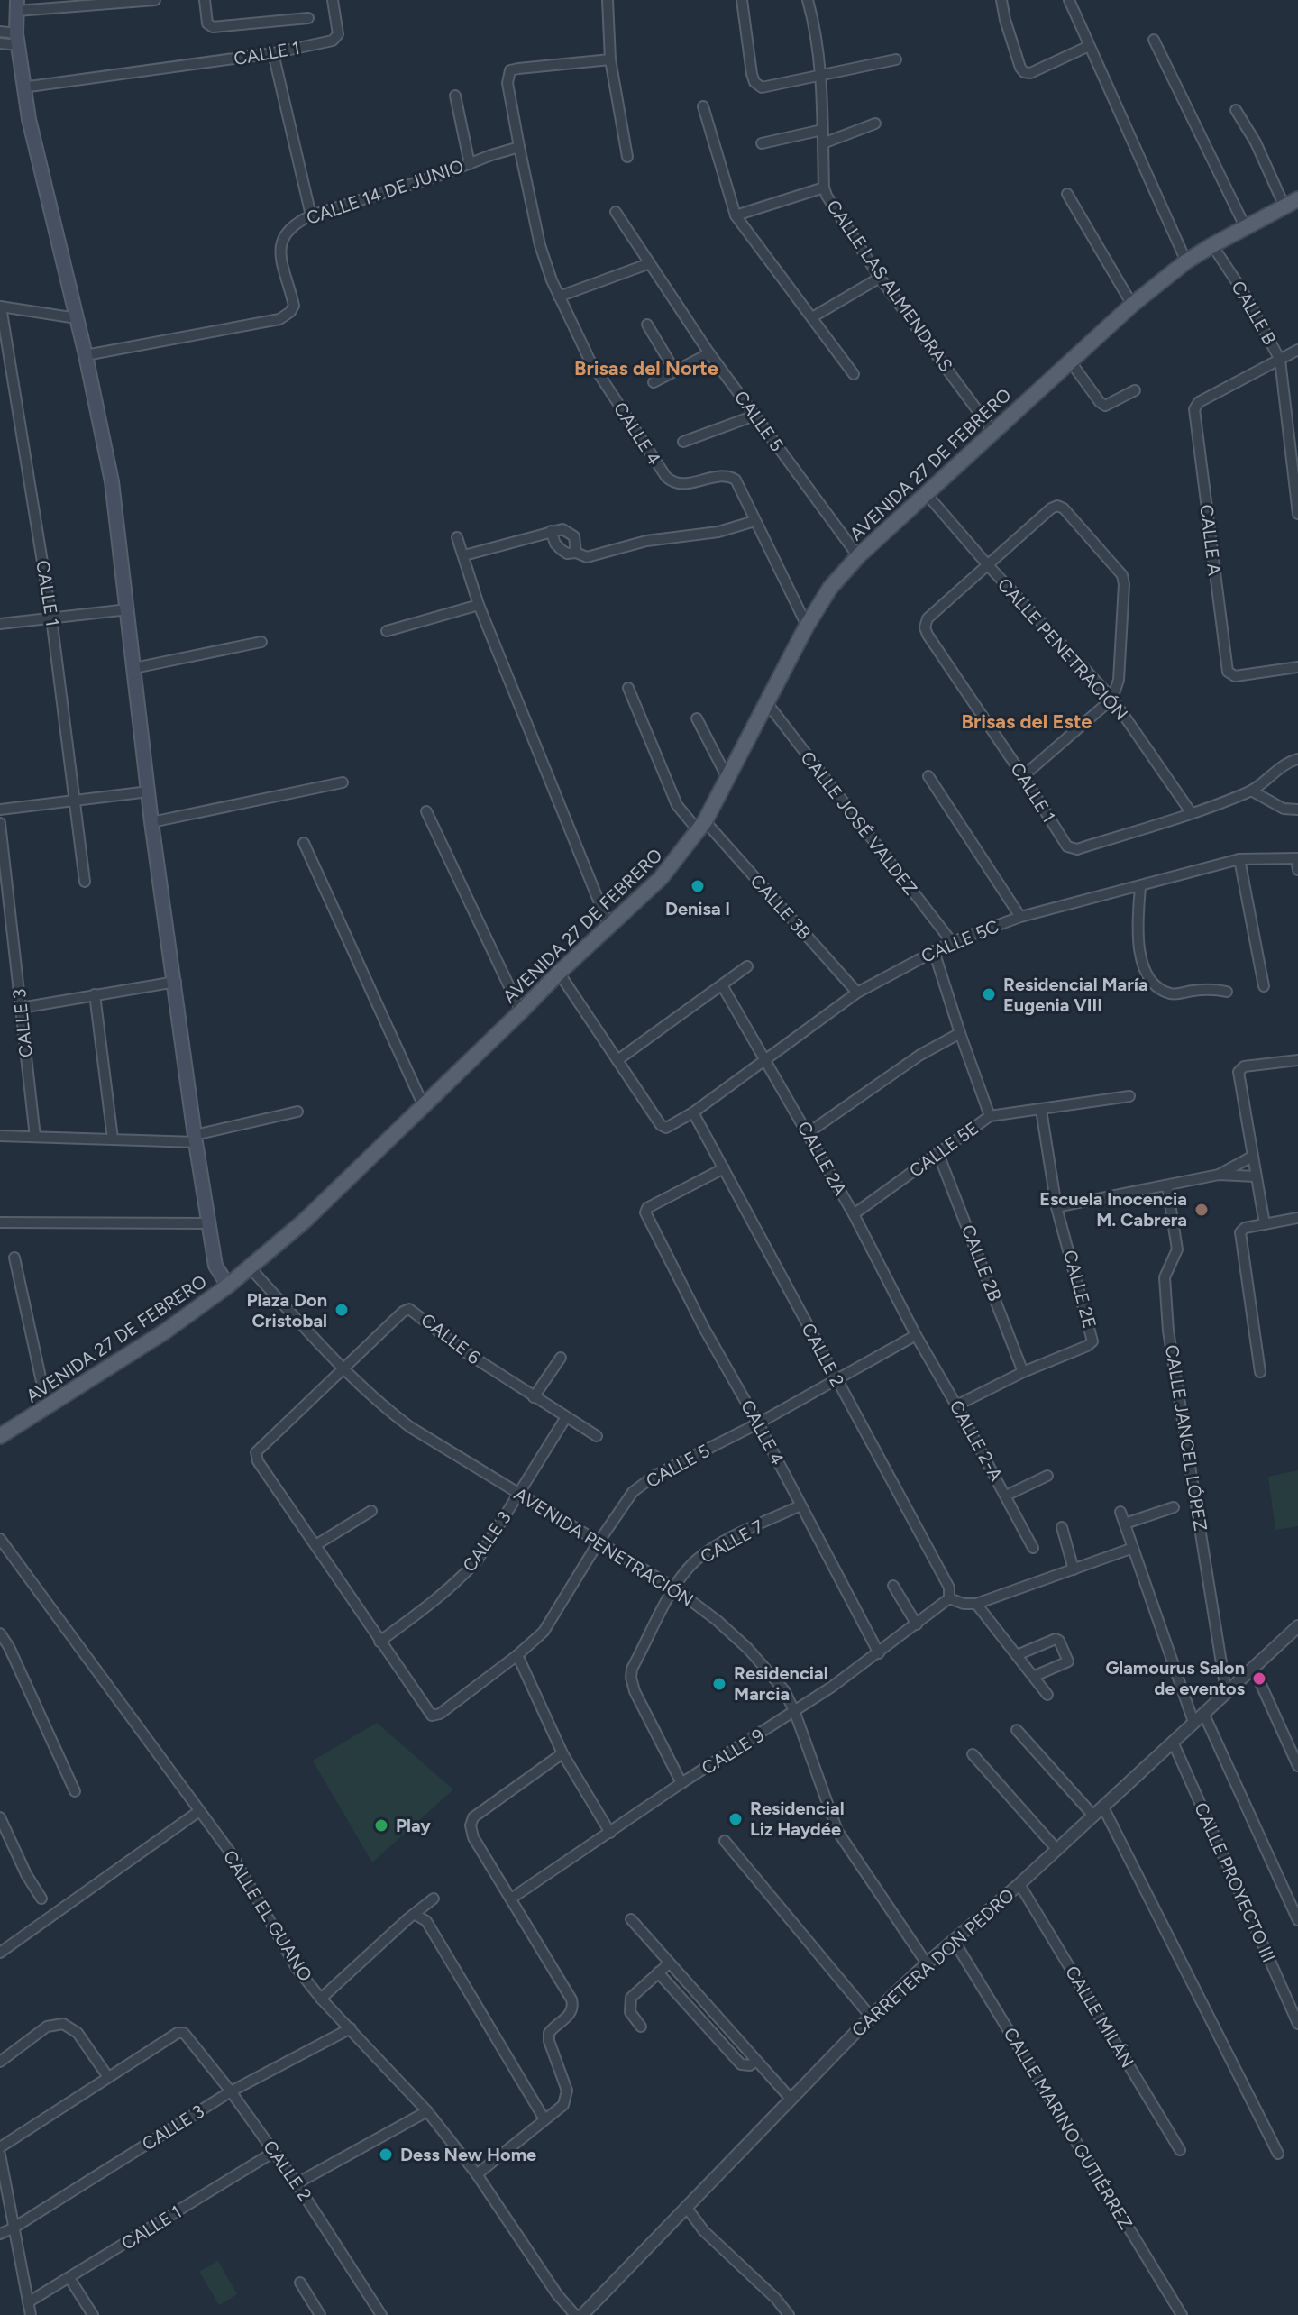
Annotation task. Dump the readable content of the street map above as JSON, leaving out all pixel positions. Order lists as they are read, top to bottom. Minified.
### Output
{"streets":{"main road":["AVENIDA 27 DE FEBRERO"],"street":["CALLE 1","CALLE 14 DE JUNIO","CALLE LAS ALMENDRAS","CALLE B","CALLE 5","CALLE 4","CALLE A","CALLE PENETRACIÓN","CALLE JOSÉ VALDEZ","CALLE 3B","CALLE 5C","CALLE 3","CALLE 5E","CALLE 2A","CALLE 2B","CALLE 2E","CALLE 6","CALLE 2","CALLE JANCEL LÓPEZ","CALLE 2-A","CALLE 7","AVENIDA PENETRACIÓN","CALLE 9","CALLE PROYECTO III","CALLE EL GUANO","CARRETERA DON PEDRO","CALLE MILÁN","CALLE MARINO GUTIÉRREZ"]},"crossings":[["CALLE 1","CALLE PENETRACIÓN"],["CALLE 1","CALLE 2"],["CALLE LAS ALMENDRAS","AVENIDA 27 DE FEBRERO"],["CALLE B","AVENIDA 27 DE FEBRERO"],["CALLE B","CALLE A"],["CALLE 5","CALLE 4"],["CALLE 5","AVENIDA 27 DE FEBRERO"],["CALLE 5","CALLE 3"],["CALLE 5","CALLE 2A"],["CALLE 5","CALLE 2"],["CALLE 5","CALLE 2-A"],["CALLE 5","AVENIDA PENETRACIÓN"],["CALLE 4","AVENIDA 27 DE FEBRERO"],["CALLE 4","CALLE 2"],["CALLE 4","CALLE 7"],["CALLE 4","CALLE 9"],["AVENIDA 27 DE FEBRERO","CALLE PENETRACIÓN"],["AVENIDA 27 DE FEBRERO","CALLE JOSÉ VALDEZ"],["AVENIDA 27 DE FEBRERO","CALLE 3B"],["AVENIDA 27 DE FEBRERO","AVENIDA PENETRACIÓN"],["CALLE JOSÉ VALDEZ","CALLE 5C"],["CALLE 3B","CALLE 5C"],["CALLE 5C","CALLE 2A"],["CALLE 5C","CALLE 2"],["CALLE 3","CALLE 6"],["CALLE 3","CALLE 2"],["CALLE 3","AVENIDA PENETRACIÓN"],["CALLE 3","CALLE EL GUANO"],["CALLE 5E","CALLE 2A"],["CALLE 5E","CALLE 2B"],["CALLE 5E","CALLE 2E"],["CALLE 2A","CALLE 2-A"],["CALLE 2B","CALLE 2E"],["CALLE 6","AVENIDA PENETRACIÓN"],["CALLE 2","CALLE 9"],["CALLE JANCEL LÓPEZ","CARRETERA DON PEDRO"],["CALLE 7","AVENIDA PENETRACIÓN"],["CALLE 7","CALLE 9"],["AVENIDA PENETRACIÓN","CALLE 9"],["AVENIDA PENETRACIÓN","CARRETERA DON PEDRO"],["CALLE PROYECTO III","CARRETERA DON PEDRO"],["CARRETERA DON PEDRO","CALLE MILÁN"],["CARRETERA DON PEDRO","CALLE MARINO GUTIÉRREZ"]],"districts":["Brisas del Norte","Brisas del Este"],"places":["Denisa I","Residencial María Eugenia VIII","Escuela Inocencia M. Cabrera","Plaza Don Cristobal","Glamourus Salon de eventos","Residencial Marcia","Residencial Liz Haydée","Play","Dess New Home"]}
